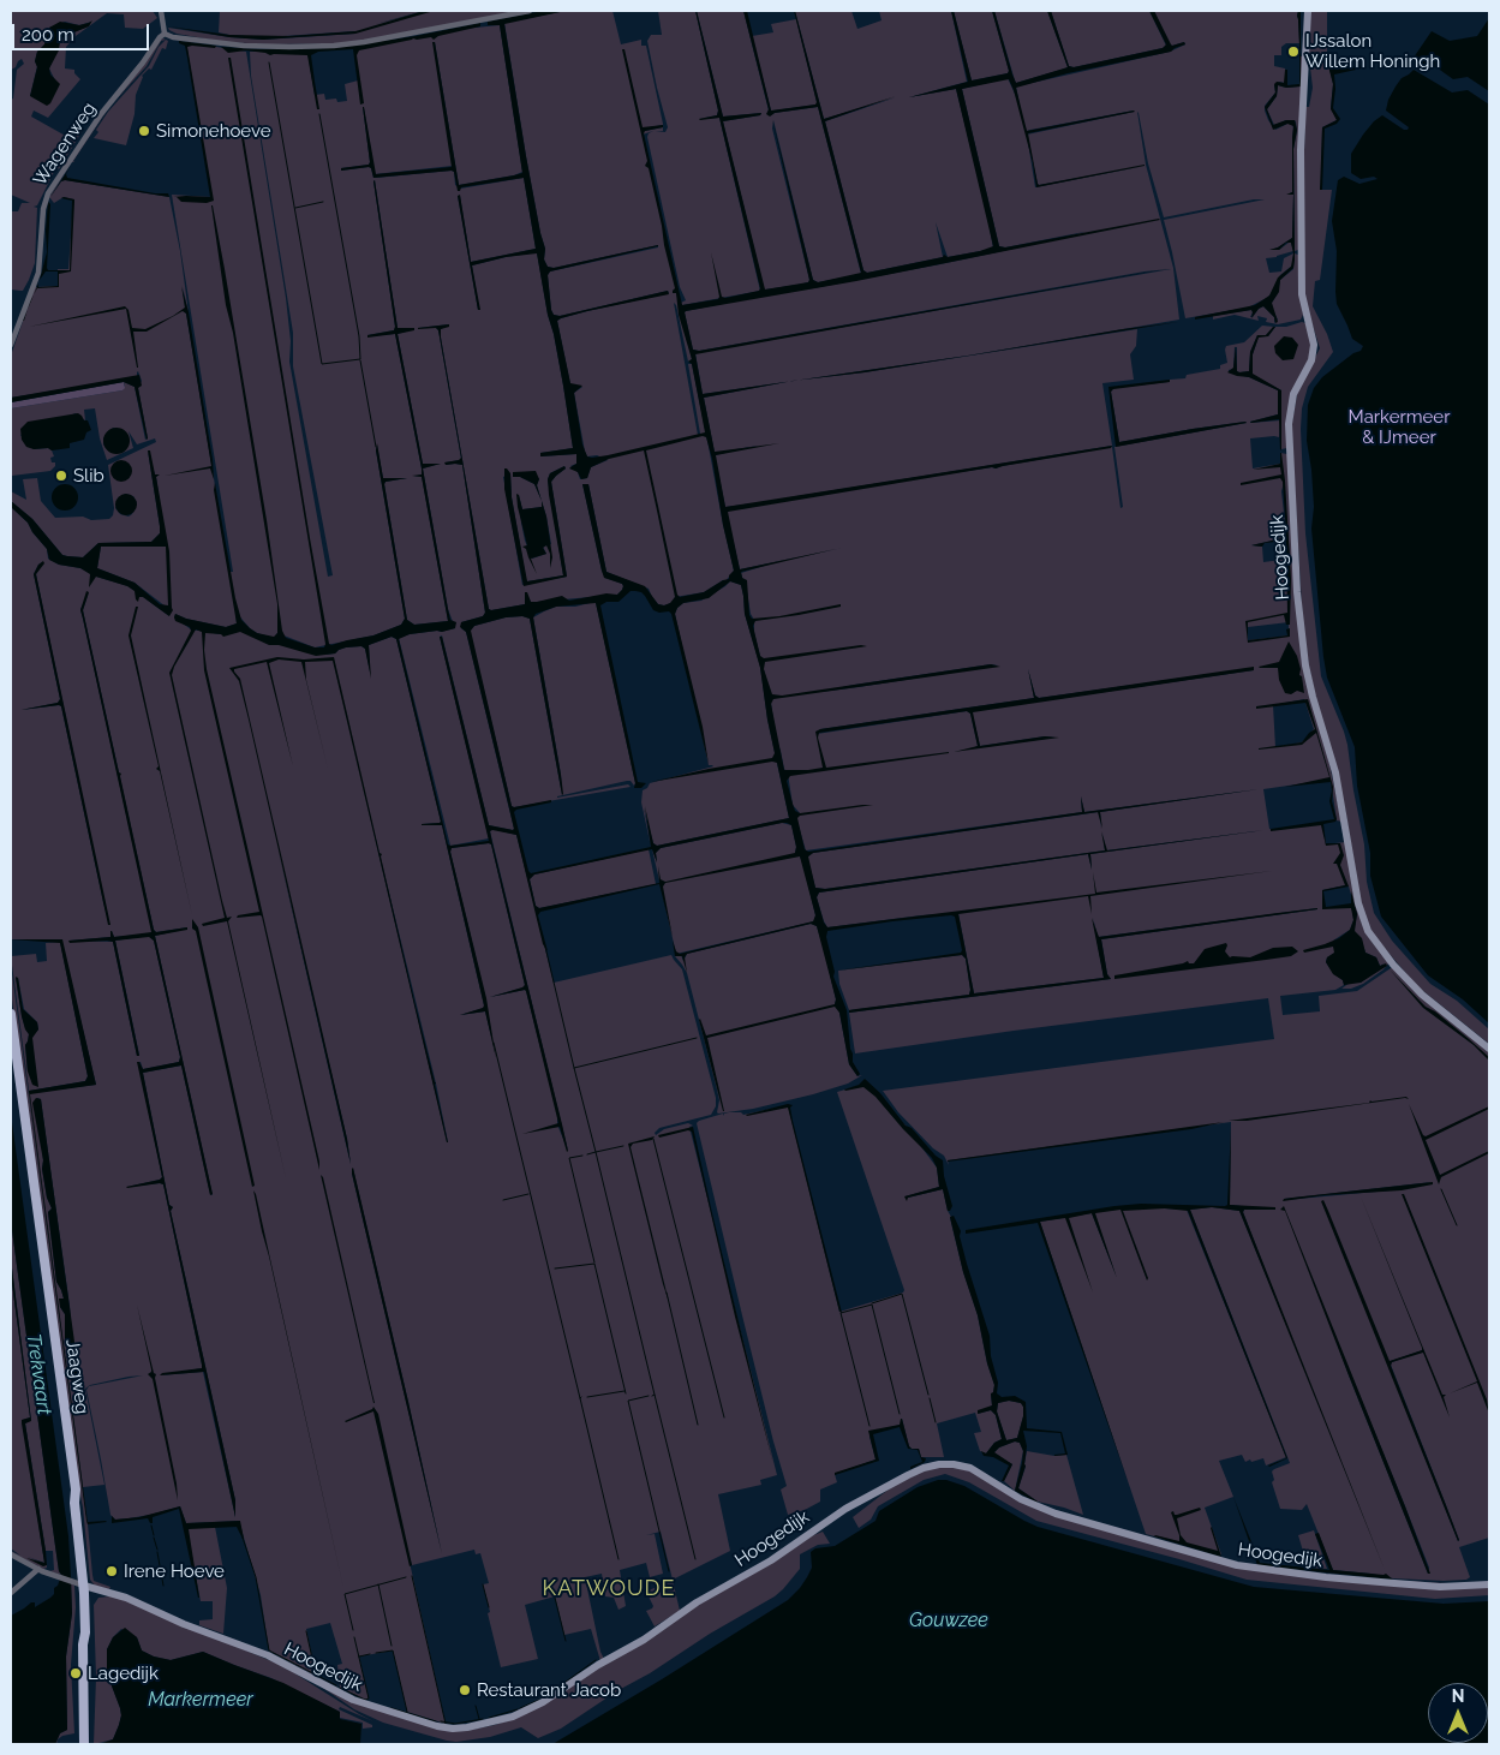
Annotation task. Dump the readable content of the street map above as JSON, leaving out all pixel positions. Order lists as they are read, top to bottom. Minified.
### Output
{"streets":{"main road":["Jaagweg"],"street":["Wagenweg","Hoogedijk"]},"crossings":[["Hoogedijk","Jaagweg"]],"districts":["KATWOUDE"],"water":["Trekvaart","Gouwzee","Markermeer"],"parks":["Markermeer & IJmeer"],"places":["IJssalon Willem Honingh","Simonehoeve","Slib","Irene Hoeve","Lagedijk","Restaurant Jacob"],"scale_bar":"200 m","north":"top"}
